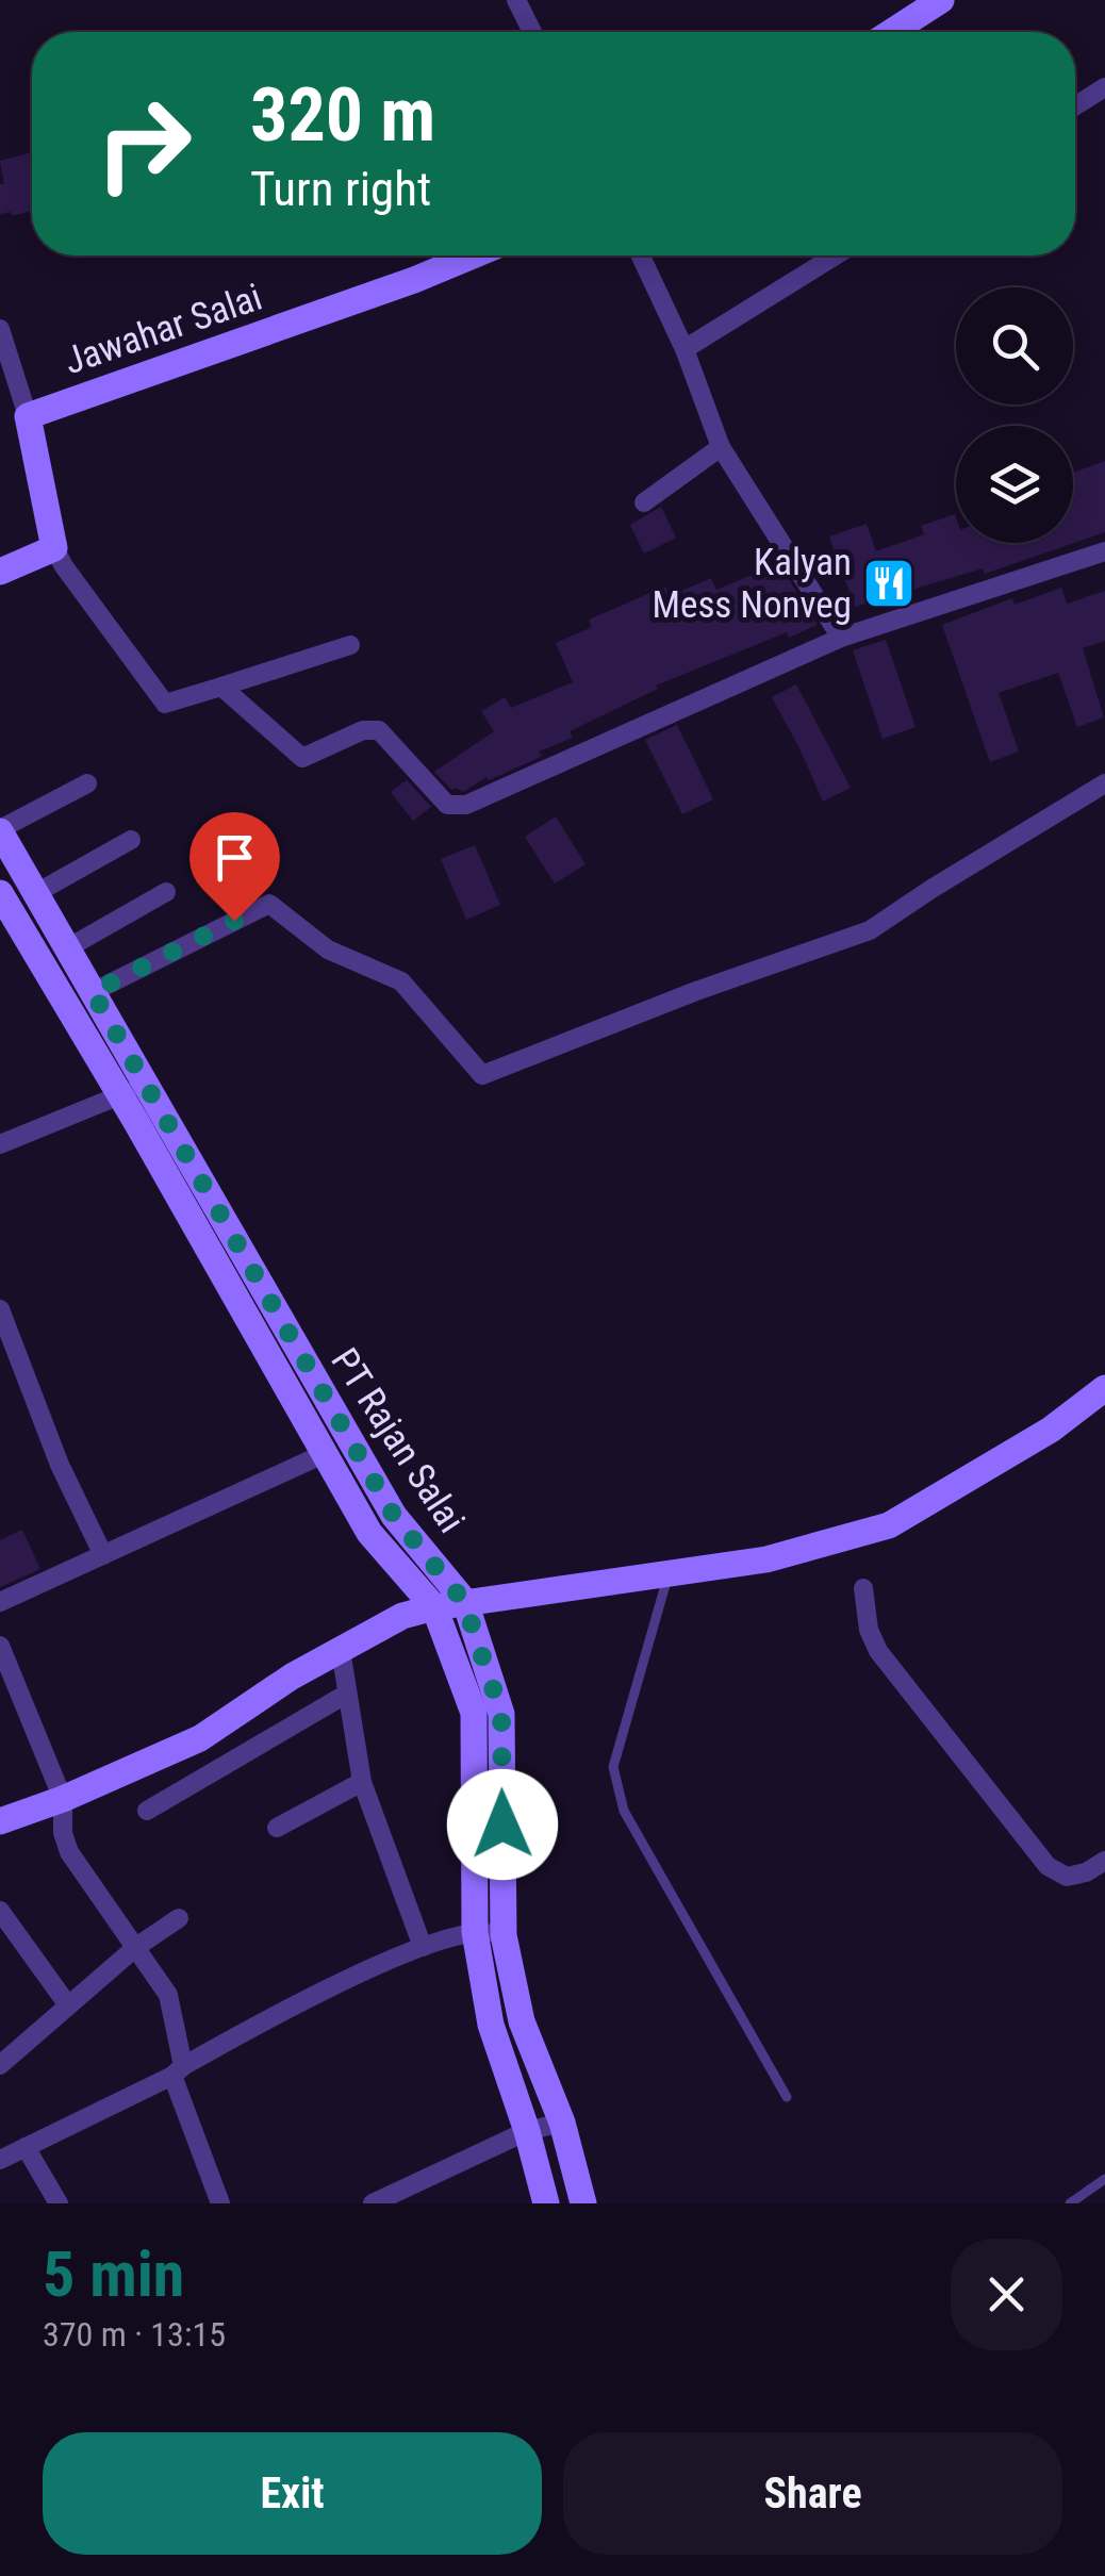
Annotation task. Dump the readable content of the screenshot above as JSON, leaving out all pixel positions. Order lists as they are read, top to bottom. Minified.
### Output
{"streets":{"main road":["Jawahar Salai","PT Rajan Salai"]},"places":{"restaurant":["Kalyan Mess Nonveg"]},"page":{"turn":["320 m","Turn right"],"heading":["5 min","370 m · 13:15"],"buttons":["Exit","Share"]}}
